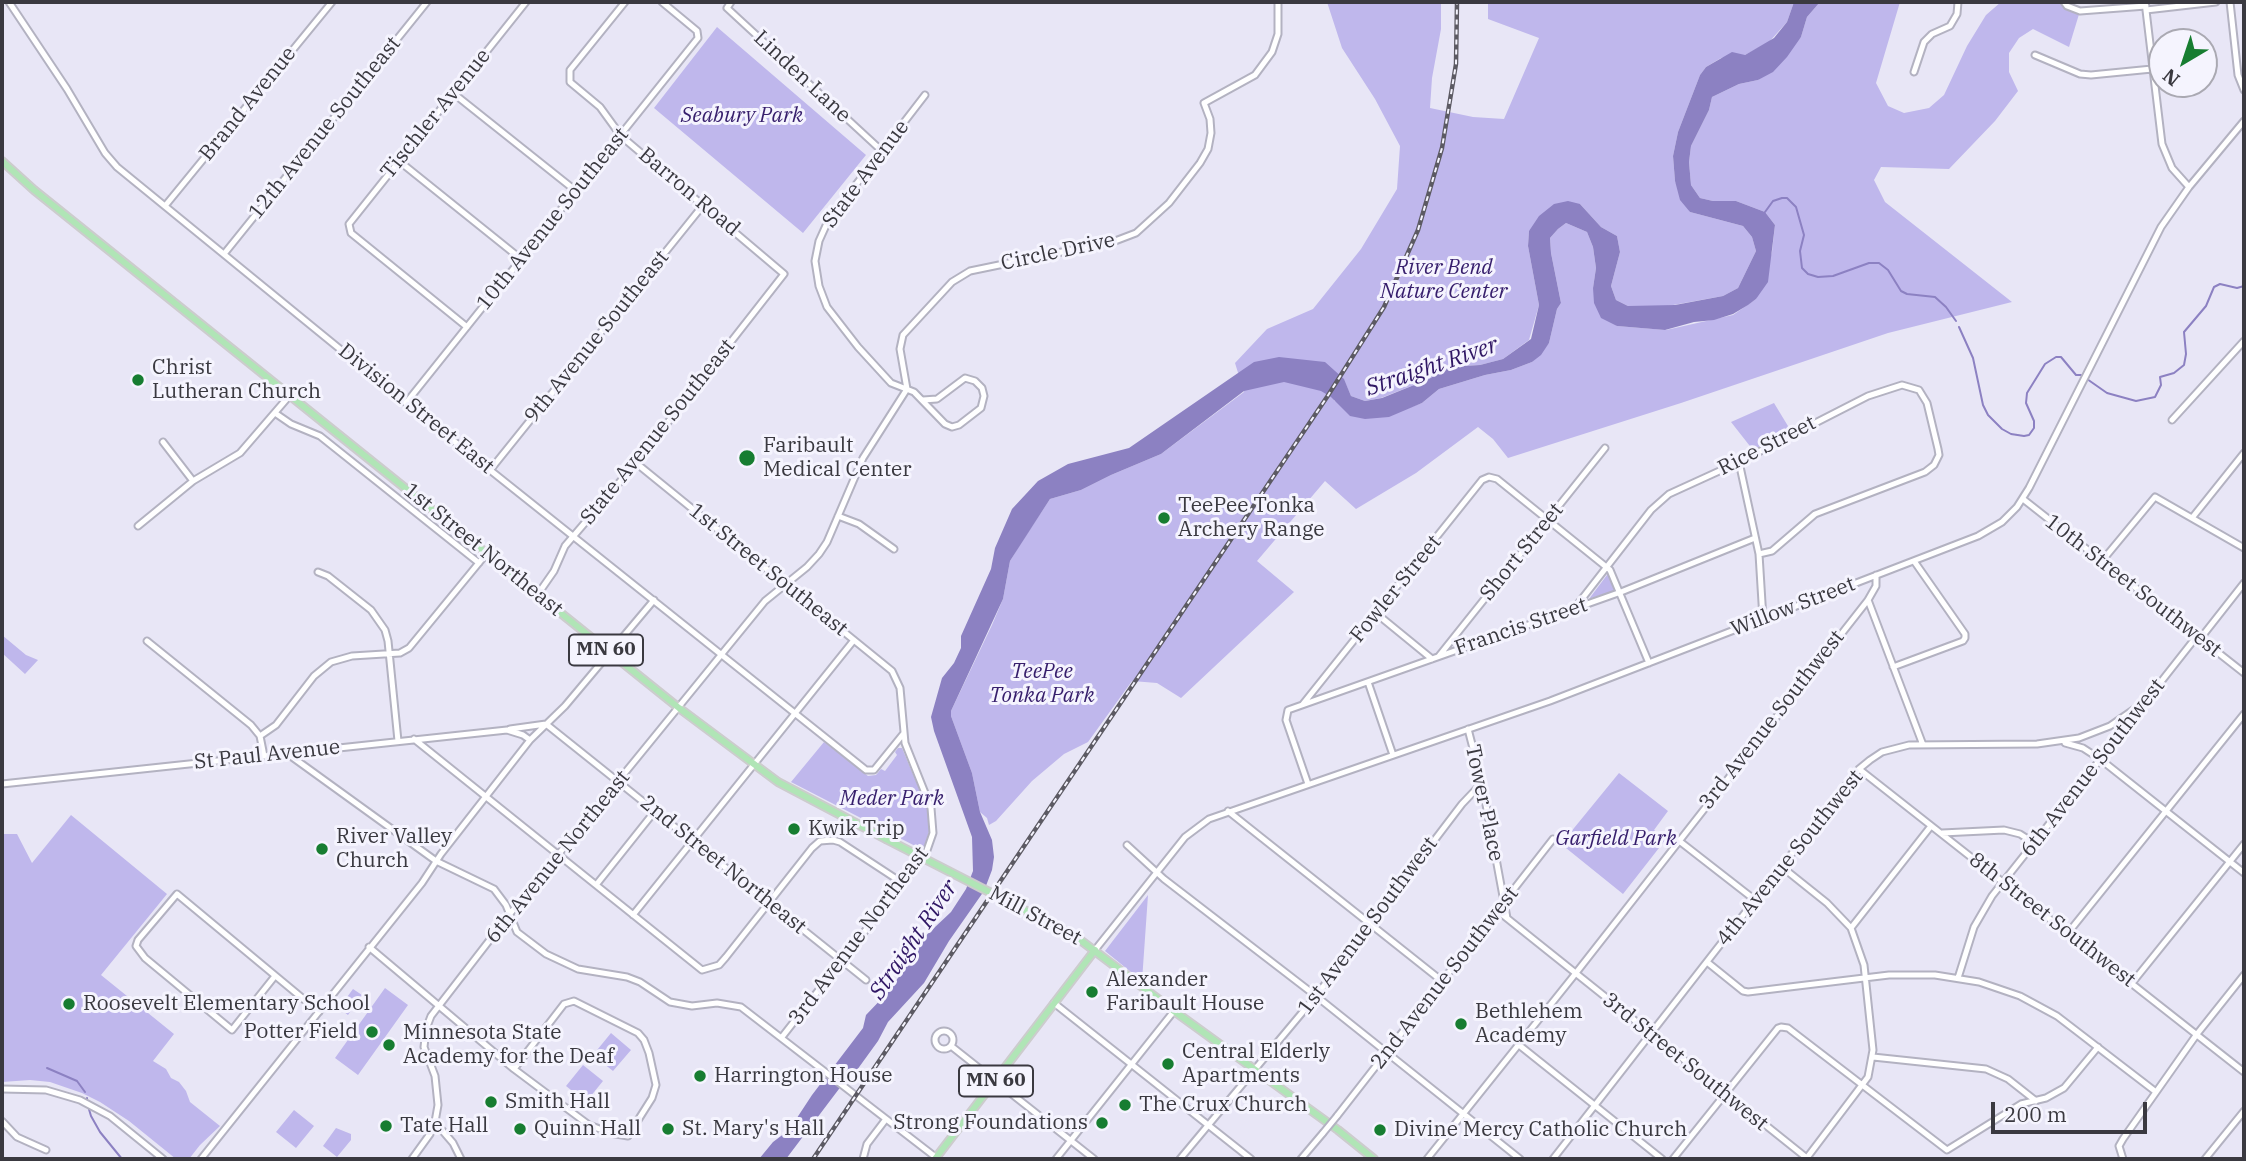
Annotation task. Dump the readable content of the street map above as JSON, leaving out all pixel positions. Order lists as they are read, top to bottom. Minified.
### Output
{"streets":{"main road":["1st Street Northeast","MN 60","Mill Street"],"street":["Linden Lane","Brand Avenue","Tischler Avenue","12th Avenue Southeast","State Avenue","Barron Road","10th Avenue Southeast","Circle Drive","9th Avenue Southeast","Division Street East","State Avenue Southeast","Rice Street","Short Street","1st Street Southeast","10th Street Southwest","Fowler Street","Willow Street","Francis Street","3rd Avenue Southwest","St Paul Avenue","6th Avenue Southwest","Tower Place","6th Avenue Northeast","4th Avenue Southwest","2nd Street Northeast","8th Street Southwest","1st Avenue Southwest","3rd Avenue Northeast","2nd Avenue Southwest","3rd Street Southwest"]},"crossings":[["Linden Lane","State Avenue"],["Brand Avenue","Division Street East"],["Tischler Avenue","10th Avenue Southeast"],["12th Avenue Southeast","Division Street East"],["State Avenue","Circle Drive"],["State Avenue","6th Avenue Northeast"],["Barron Road","10th Avenue Southeast"],["Barron Road","9th Avenue Southeast"],["Barron Road","State Avenue Southeast"],["10th Avenue Southeast","Division Street East"],["Circle Drive","6th Avenue Northeast"],["9th Avenue Southeast","Division Street East"],["Division Street East","State Avenue Southeast"],["Division Street East","1st Street Southeast"],["Division Street East","6th Avenue Northeast"],["Division Street East","3rd Avenue Northeast"],["State Avenue Southeast","1st Street Northeast"],["State Avenue Southeast","1st Street Southeast"],["Rice Street","Francis Street"],["1st Street Northeast","6th Avenue Northeast"],["1st Street Northeast","Mill Street"],["Short Street","Fowler Street"],["Short Street","Francis Street"],["1st Street Southeast","6th Avenue Northeast"],["1st Street Southeast","3rd Avenue Northeast"],["10th Street Southwest","Willow Street"],["10th Street Southwest","6th Avenue Southwest"],["Fowler Street","Francis Street"],["Willow Street","Francis Street"],["Willow Street","MN 60"],["Willow Street","3rd Avenue Southwest"],["Willow Street","Tower Place"],["Willow Street","Mill Street"],["MN 60","Mill Street"],["3rd Avenue Southwest","3rd Street Southwest"],["6th Avenue Southwest","4th Avenue Southwest"],["6th Avenue Southwest","8th Street Southwest"],["Tower Place","1st Avenue Southwest"],["Tower Place","2nd Avenue Southwest"],["Tower Place","3rd Street Southwest"],["6th Avenue Northeast","2nd Street Northeast"],["4th Avenue Southwest","8th Street Southwest"],["4th Avenue Southwest","3rd Street Southwest"],["2nd Street Northeast","3rd Avenue Northeast"],["2nd Avenue Southwest","3rd Street Southwest"]],"water":["Straight River"],"parks":["Seabury Park","River Bend Nature Center","TeePee Tonka Park","Meder Park","Garfield Park"],"places":["Christ Lutheran Church","Faribault Medical Center","TeePee Tonka Archery Range","Kwik Trip","River Valley Church","Alexander Faribault House","Roosevelt Elementary School","Bethlehem Academy","Potter Field","Minnesota State Academy for the Deaf","Central Elderly Apartments","Harrington House","Smith Hall","The Crux Church","Strong Foundations","Tate Hall","Quinn Hall","St. Mary's Hall","Divine Mercy Catholic Church"],"scale_bar":"200 m","north":"bottom left"}
